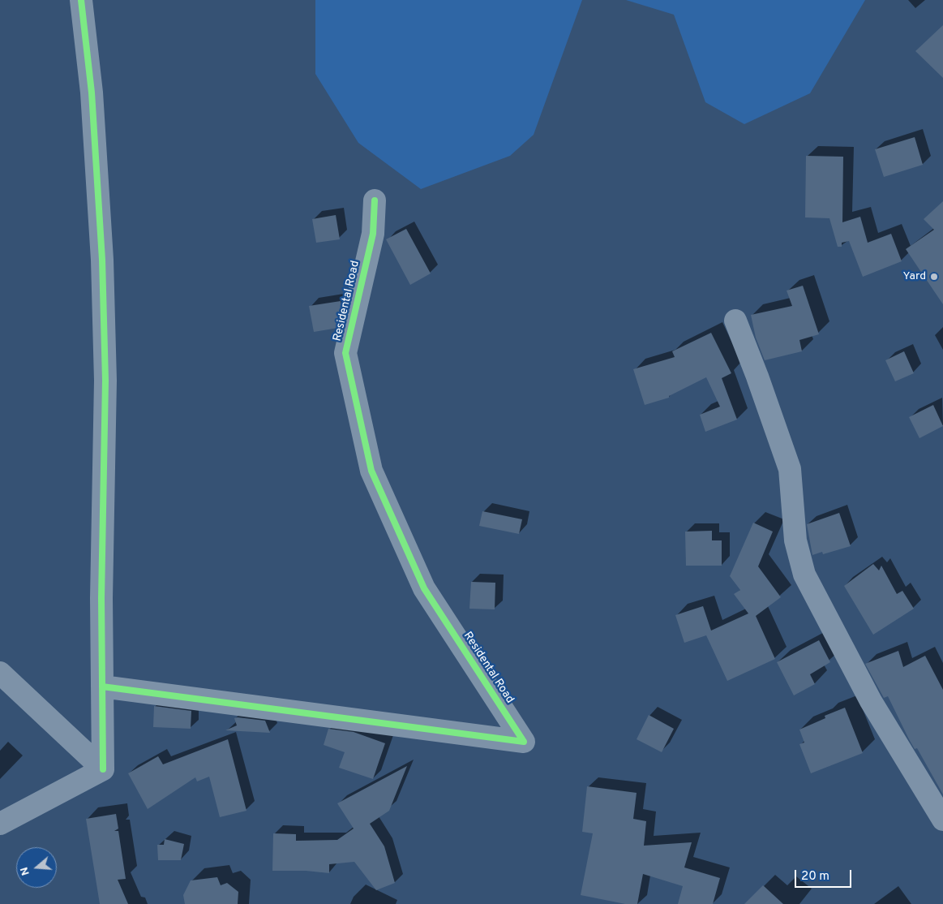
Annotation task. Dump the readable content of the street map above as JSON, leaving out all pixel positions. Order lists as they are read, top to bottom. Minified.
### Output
{"streets":{"street":["Residental Road"]},"places":["Yard"],"scale_bar":"20 m","north":"left"}
